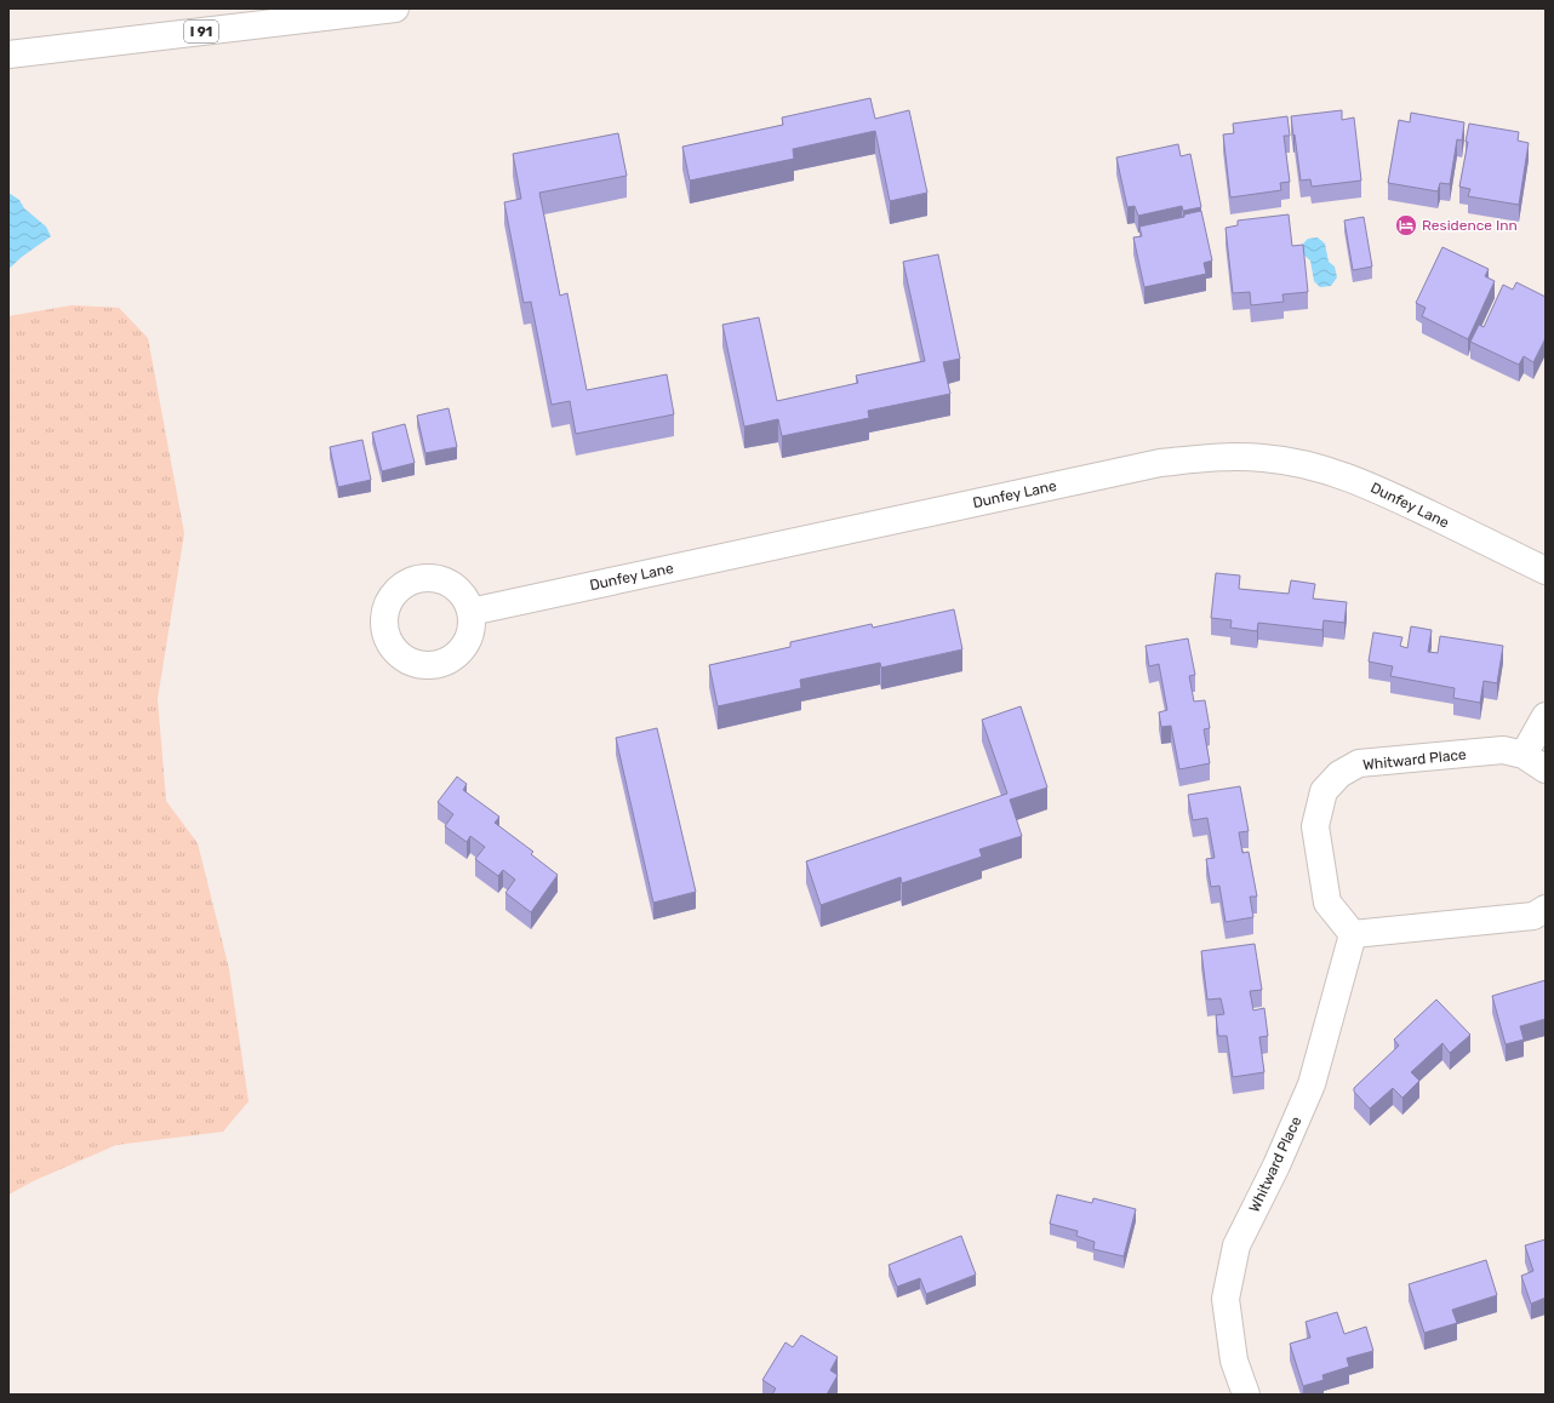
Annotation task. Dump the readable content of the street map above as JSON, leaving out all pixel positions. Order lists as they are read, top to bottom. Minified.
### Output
{"streets":{"main road":["I 91","Dunfey Lane","Whitward Place"]},"places":{"hotel":["Residence Inn"]}}
